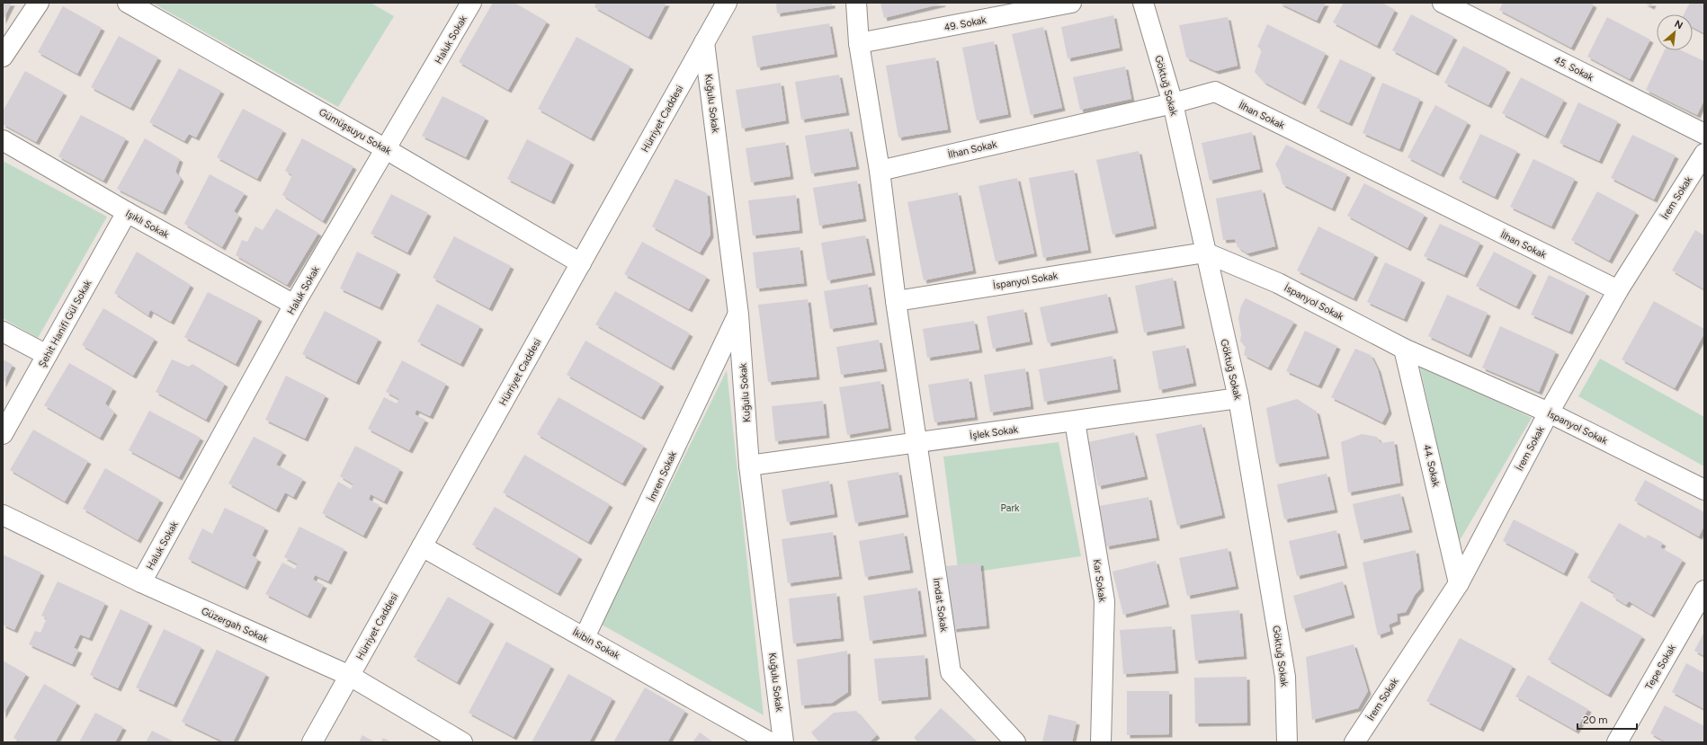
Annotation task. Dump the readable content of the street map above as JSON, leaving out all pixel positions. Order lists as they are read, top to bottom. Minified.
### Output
{"streets":{"street":["49. Sokak","Haluk Sokak","45. Sokak","Göktuğ Sokak","Kuğulu Sokak","İlhan Sokak","Hürriyet Caddesi","Gümüşsuyu Sokak","İrem Sokak","Işıklı Sokak","İspanyol Sokak","Şehit Hanifi Gül Sokak","İşlek Sokak","44. Sokak","İmren Sokak","Kar Sokak","İmdat Sokak","Güzergah Sokak","İkibin Sokak","Tepe Sokak"]},"crossings":[["49. Sokak","İmdat Sokak"],["Haluk Sokak","Gümüşsuyu Sokak"],["Haluk Sokak","Işıklı Sokak"],["Haluk Sokak","Güzergah Sokak"],["Göktuğ Sokak","İlhan Sokak"],["Göktuğ Sokak","İspanyol Sokak"],["Göktuğ Sokak","İşlek Sokak"],["Kuğulu Sokak","Hürriyet Caddesi"],["Kuğulu Sokak","İşlek Sokak"],["Kuğulu Sokak","İmren Sokak"],["İlhan Sokak","İrem Sokak"],["İlhan Sokak","İmdat Sokak"],["Hürriyet Caddesi","Gümüşsuyu Sokak"],["Hürriyet Caddesi","Güzergah Sokak"],["Hürriyet Caddesi","İkibin Sokak"],["İrem Sokak","İspanyol Sokak"],["İrem Sokak","44. Sokak"],["Işıklı Sokak","Şehit Hanifi Gül Sokak"],["İspanyol Sokak","44. Sokak"],["İspanyol Sokak","İmdat Sokak"],["İşlek Sokak","Kar Sokak"],["İşlek Sokak","İmdat Sokak"],["İmren Sokak","İkibin Sokak"]],"parks":["Park"],"scale_bar":"20 m","north":"top right"}
